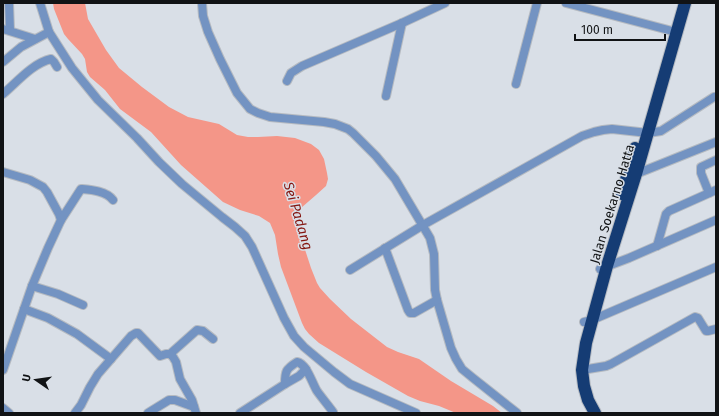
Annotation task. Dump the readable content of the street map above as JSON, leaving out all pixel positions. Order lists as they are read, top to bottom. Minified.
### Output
{"streets":{"highway":["Jalan Soekarno Hatta"]},"water":["Sei Padang"],"scale_bar":"100 m","north":"left"}
